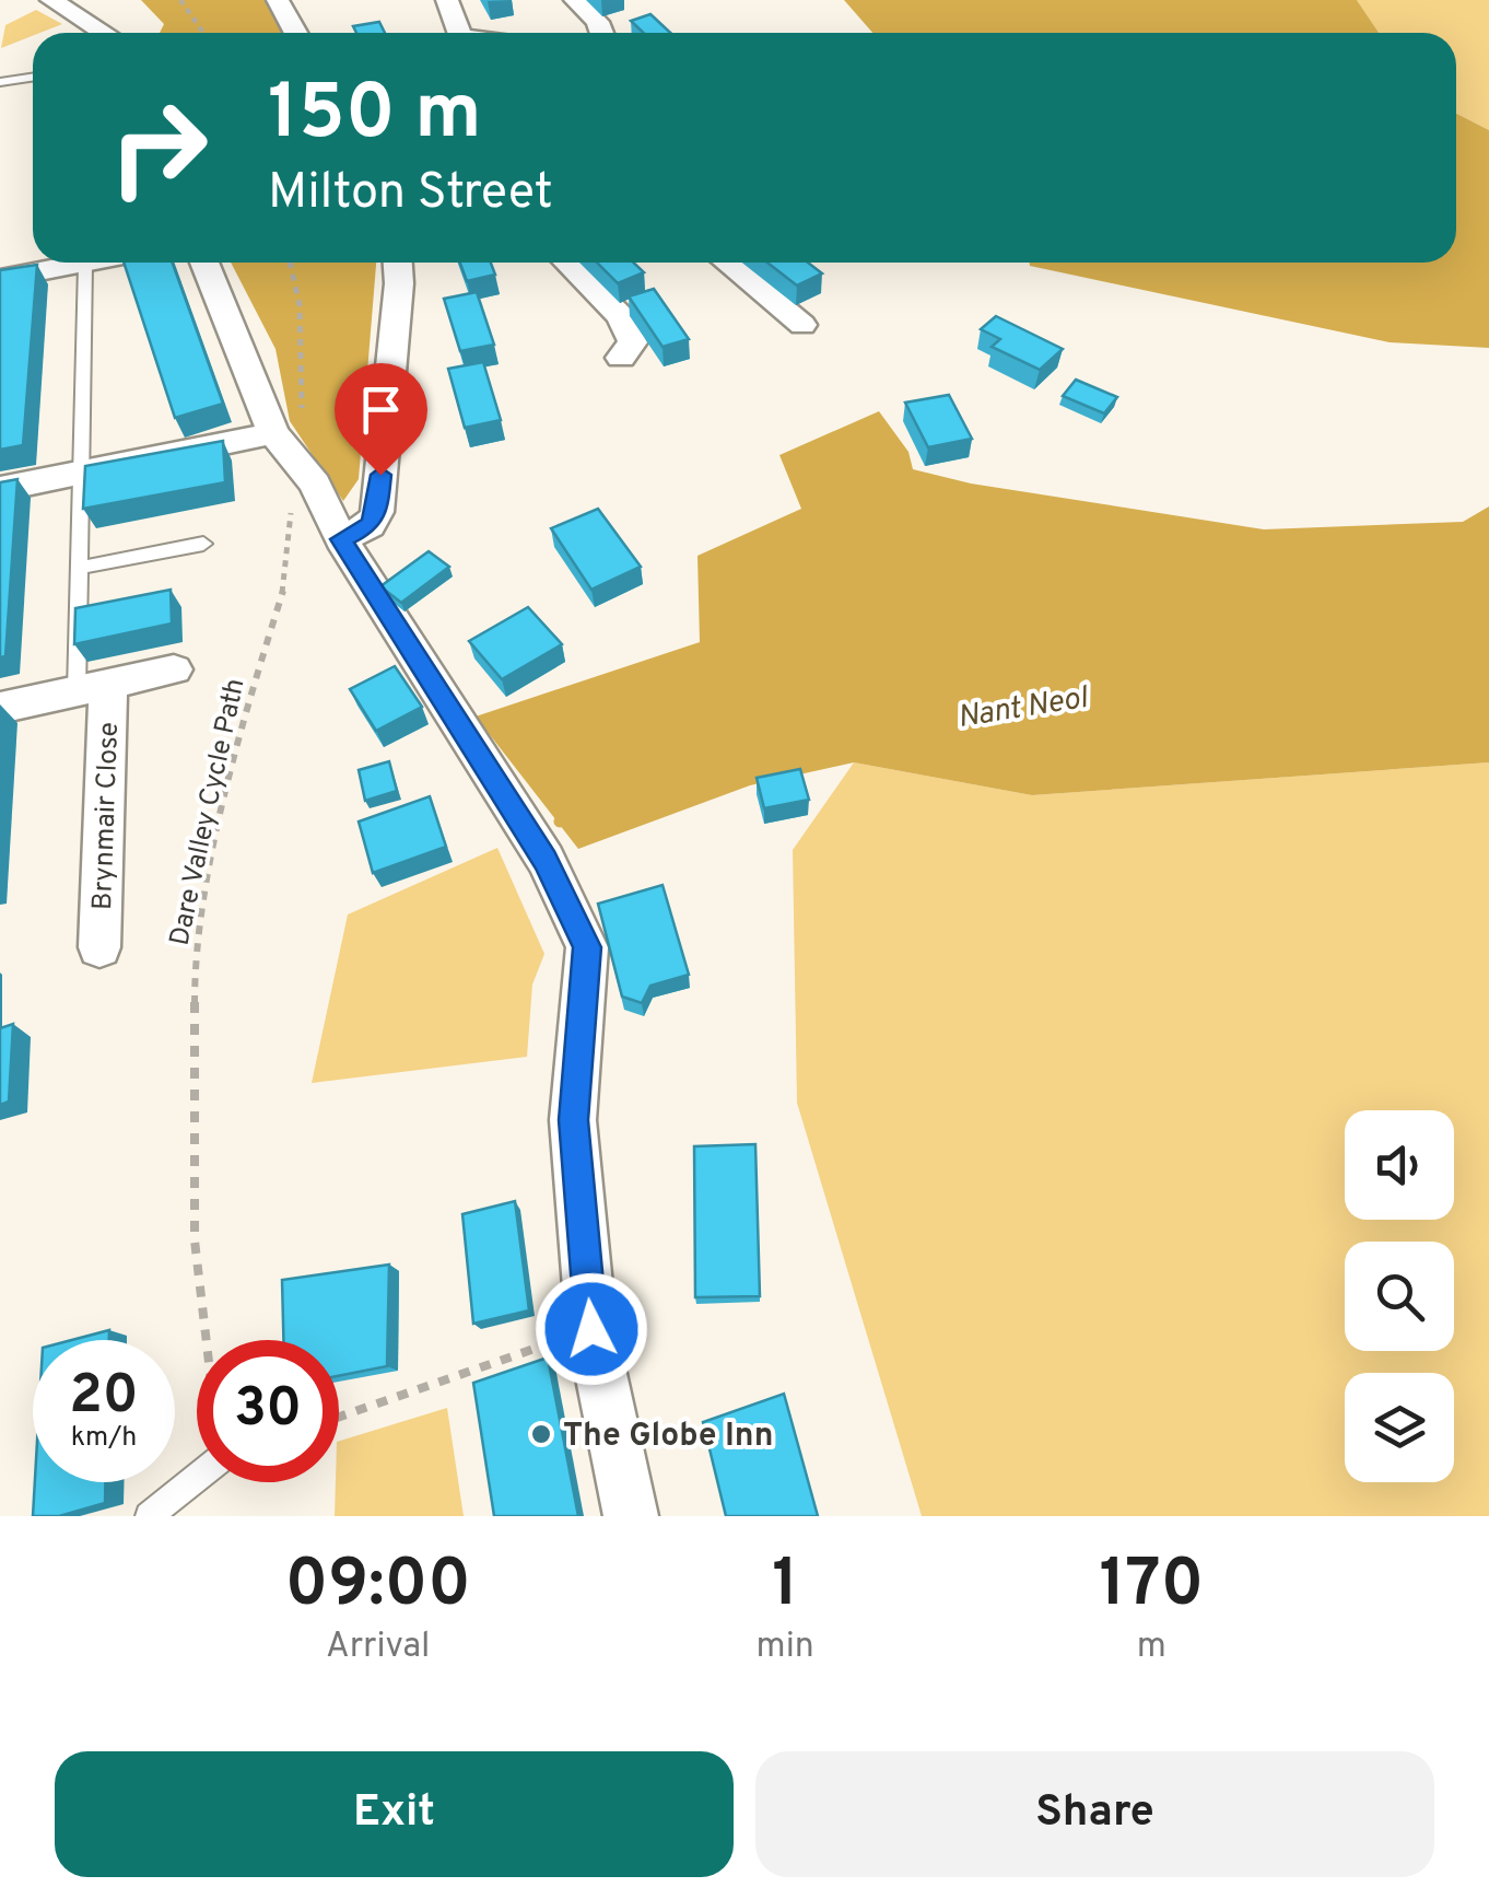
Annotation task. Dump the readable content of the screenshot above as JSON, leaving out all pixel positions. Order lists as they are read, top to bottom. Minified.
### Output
{"streets":{"street":["Brynmair Close"],"path":["Dare Valley Cycle Path"]},"water":["Nant Neol"],"places":["The Globe Inn"],"page":{"turn":["150 m","Milton Street"],"speed":"20 km/h","limit":"30","eta":["09:00","Arrival","1","min","170","m"],"buttons":["Exit","Share"]}}
